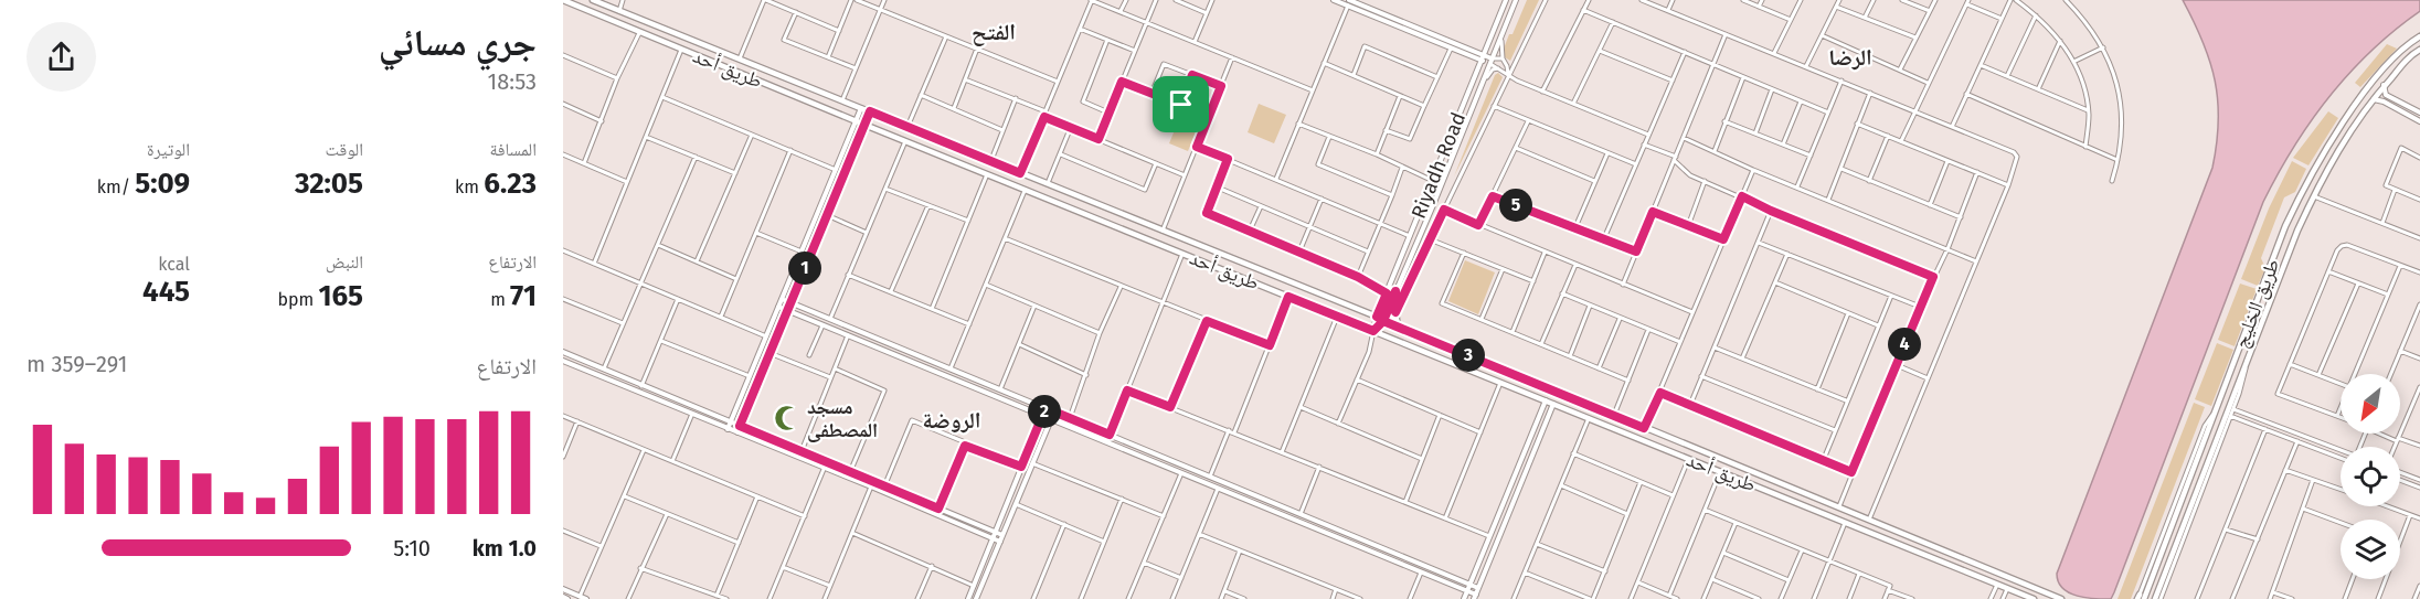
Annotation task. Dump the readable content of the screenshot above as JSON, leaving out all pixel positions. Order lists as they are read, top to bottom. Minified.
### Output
{"streets":{"main road":["طريق أحد","طريق الخليج"],"street":["Riyadh Road"]},"crossings":[["طريق أحد","Riyadh Road"]],"districts":["الفتح","الرضا","الروضة"],"places":{"mosque":["مسجد المصطفى"]},"north":"bottom left","page":{"heading":["جري مسائي","18:53"],"stats":[["المسافة","6.23 km"],["الوقت","32:05"],["الوتيرة","5:09 /km"],["الارتفاع","71 m"],["النبض","165 bpm"],["kcal","445"]],"pins":["5","1","4","3","2"],"chart":["الارتفاع","291–359 m"],"list":[{"name":"1.0 km","note":"5:10"}]}}
